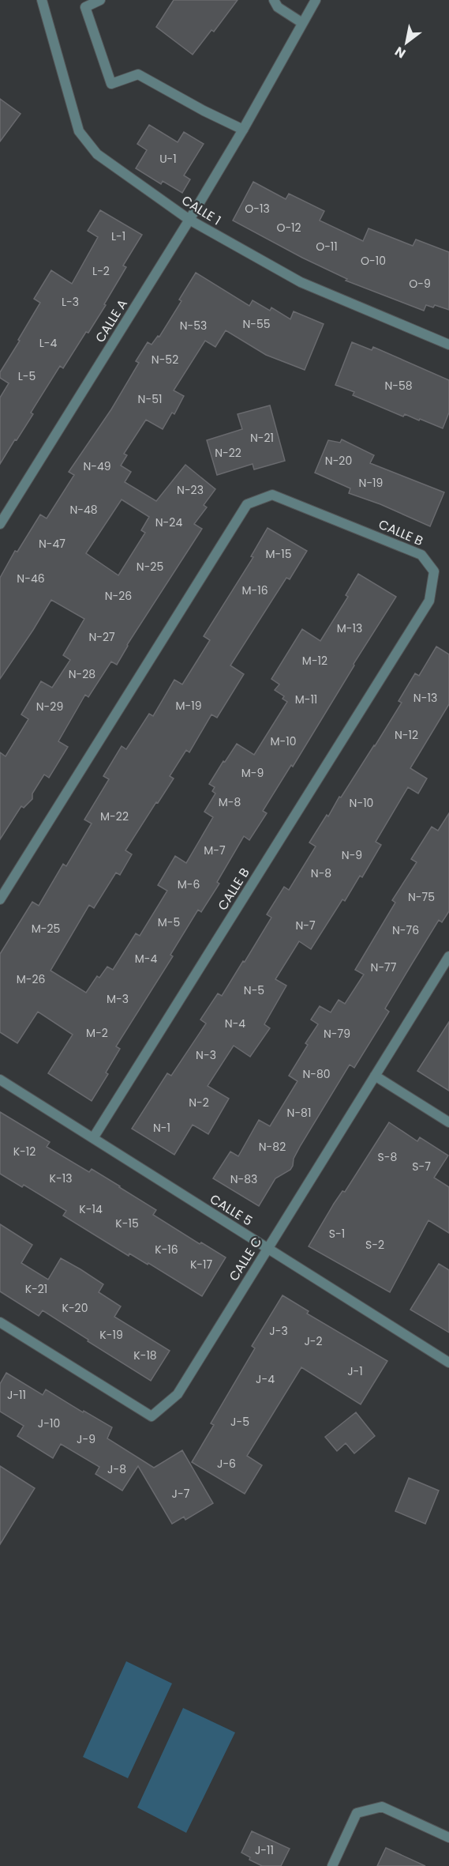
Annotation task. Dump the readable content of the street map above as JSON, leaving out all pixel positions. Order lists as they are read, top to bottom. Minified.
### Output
{"streets":{"street":["CALLE 1","CALLE A","CALLE B","CALLE 5","CALLE C"]},"crossings":[["CALLE 1","CALLE A"],["CALLE B","CALLE 5"],["CALLE 5","CALLE C"]],"house_numbers":["U-1","O-13","O-12","L-1","O-11","O-10","L-2","O-9","L-3","N-55","N-53","L-4","N-52","L-5","N-58","N-51","N-21","N-22","N-20","N-49","N-19","N-23","N-48","N-24","N-47","M-15","N-25","N-46","M-16","N-26","M-13","N-27","M-12","N-28","N-13","M-11","M-19","N-29","N-12","M-10","M-9","M-8","N-10","M-22","M-7","N-9","N-8","M-6","N-75","M-5","N-7","M-25","N-76","M-4","N-77","M-26","N-5","M-3","N-4","M-2","N-79","N-3","N-80","N-2","N-81","N-1","N-82","K-12","S-8","S-7","K-13","N-83","K-14","K-15","S-1","S-2","K-16","K-17","K-21","K-20","J-3","K-19","J-2","K-18","J-1","J-4","J-11","J-5","J-10","J-9","J-6","J-8","J-7","J-11"],"north":"bottom left"}
